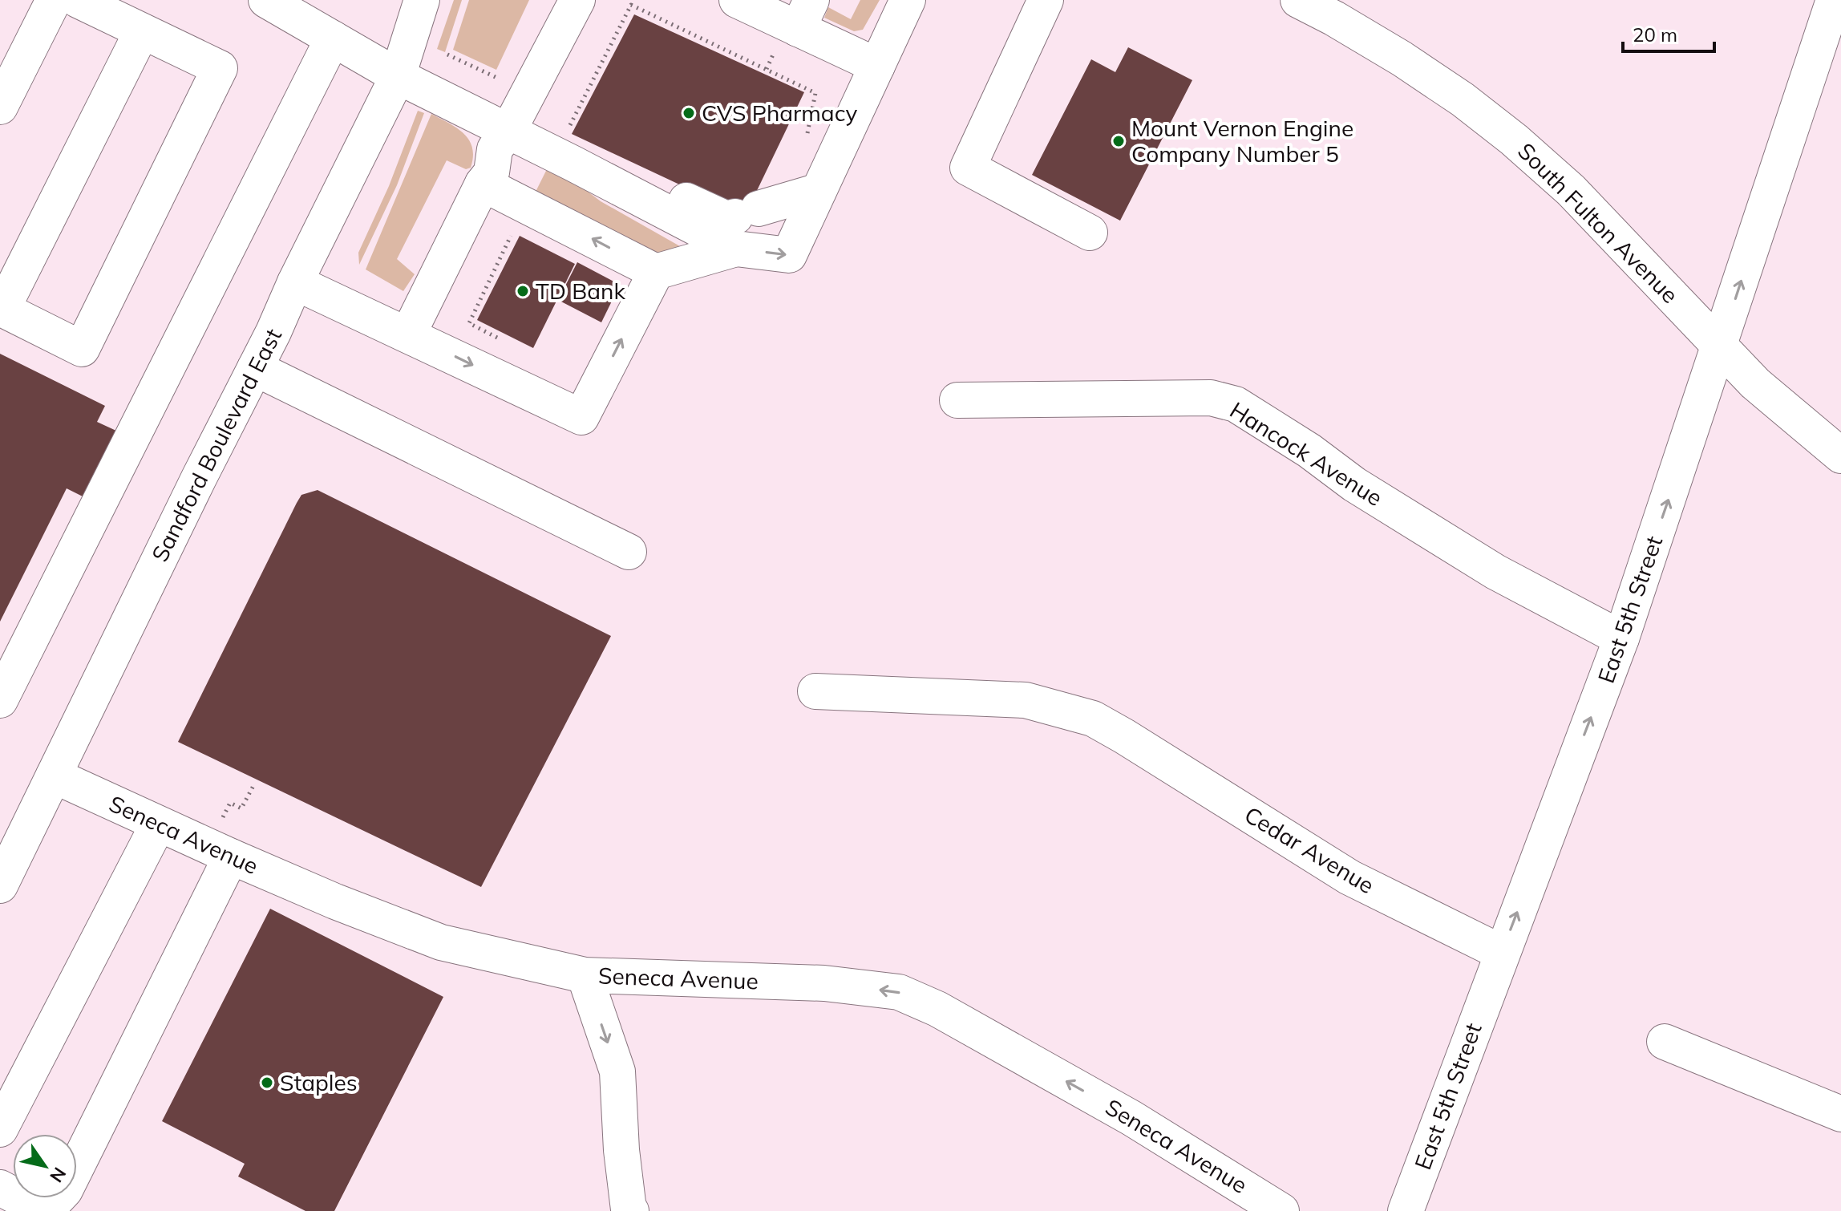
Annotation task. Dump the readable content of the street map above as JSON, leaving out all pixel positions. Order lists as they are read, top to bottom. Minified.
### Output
{"streets":{"street":["South Fulton Avenue","Sandford Boulevard East","Hancock Avenue","East 5th Street","Seneca Avenue","Cedar Avenue"]},"crossings":[["South Fulton Avenue","East 5th Street"],["Sandford Boulevard East","Seneca Avenue"],["Hancock Avenue","East 5th Street"],["East 5th Street","Cedar Avenue"]],"one_way":["East 5th Street","Seneca Avenue"],"places":["CVS Pharmacy","Mount Vernon Engine Company Number 5","TD Bank","Staples"],"scale_bar":"20 m","north":"bottom right"}
